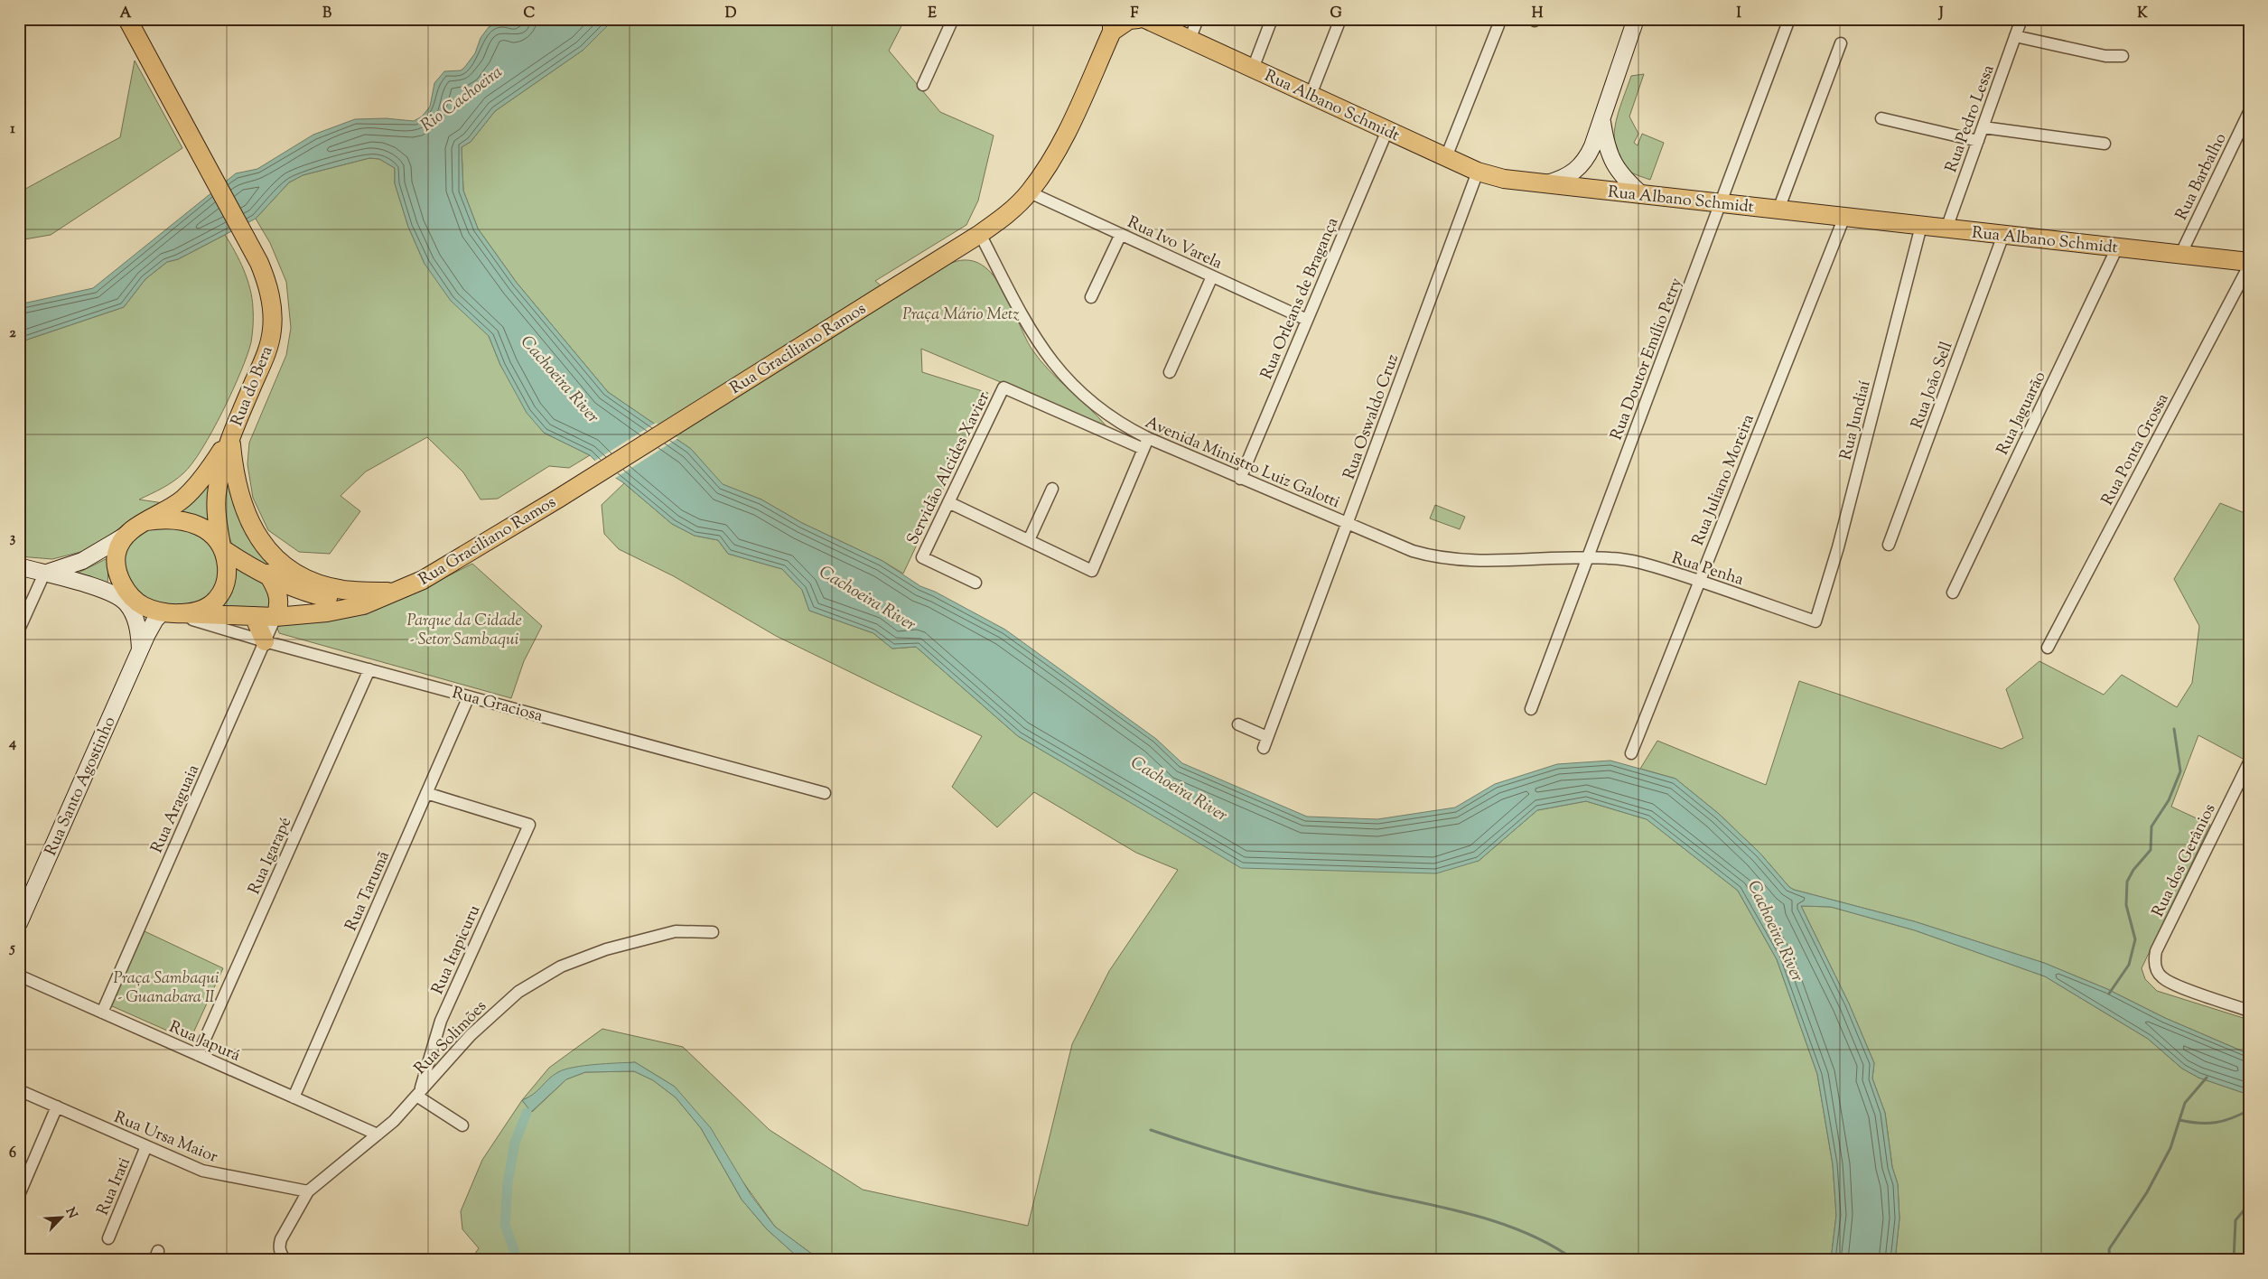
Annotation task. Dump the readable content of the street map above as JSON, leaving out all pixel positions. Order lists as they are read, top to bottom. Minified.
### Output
{"streets":{"main road":["Rua Albano Schmidt","Rua Graciliano Ramos","Rua do Bera","Rua Santo Agostinho"],"street":["Rua Pedro Lessa","Rua Barbalho","Rua Ivo Varela","Rua Orleans de Bragança","Rua Doutor Emílio Petry","Rua João Sell","Rua Jaguarão","Rua Oswaldo Cruz","Rua Jundiaí","Rua Ponta Grossa","Avenida Ministro Luiz Galotti","Servidão Alcides Xavier","Rua Juliano Moreira","Rua Penha","Rua Graciosa","Rua Araguaia","Rua Igarapé","Rua dos Gerânios","Rua Tarumã","Rua Itapicuru","Rua Solimões","Rua Japurá","Rua Ursa Maior","Rua Irati"]},"crossings":[["Rua Albano Schmidt","Rua Pedro Lessa"],["Rua Albano Schmidt","Rua Barbalho"],["Rua Albano Schmidt","Rua Orleans de Bragança"],["Rua Albano Schmidt","Rua Doutor Emílio Petry"],["Rua Albano Schmidt","Rua João Sell"],["Rua Albano Schmidt","Rua Jaguarão"],["Rua Albano Schmidt","Rua Oswaldo Cruz"],["Rua Albano Schmidt","Rua Jundiaí"],["Rua Albano Schmidt","Rua Juliano Moreira"],["Rua Ivo Varela","Rua Orleans de Bragança"],["Rua Ivo Varela","Rua Graciliano Ramos"],["Rua Orleans de Bragança","Avenida Ministro Luiz Galotti"],["Rua Graciliano Ramos","Rua do Bera"],["Rua Graciliano Ramos","Avenida Ministro Luiz Galotti"],["Rua Graciliano Ramos","Rua Graciosa"],["Rua Graciliano Ramos","Rua Santo Agostinho"],["Rua Graciliano Ramos","Rua Araguaia"],["Rua Doutor Emílio Petry","Avenida Ministro Luiz Galotti"],["Rua Doutor Emílio Petry","Rua Penha"],["Rua do Bera","Rua Graciosa"],["Rua do Bera","Rua Santo Agostinho"],["Rua Oswaldo Cruz","Avenida Ministro Luiz Galotti"],["Rua Jundiaí","Rua Penha"],["Avenida Ministro Luiz Galotti","Servidão Alcides Xavier"],["Avenida Ministro Luiz Galotti","Rua Penha"],["Rua Juliano Moreira","Rua Penha"],["Rua Graciosa","Rua Santo Agostinho"],["Rua Graciosa","Rua Araguaia"],["Rua Graciosa","Rua Igarapé"],["Rua Graciosa","Rua Tarumã"],["Rua Araguaia","Rua Japurá"],["Rua Igarapé","Rua Japurá"],["Rua Tarumã","Rua Itapicuru"],["Rua Tarumã","Rua Japurá"],["Rua Itapicuru","Rua Solimões"],["Rua Solimões","Rua Japurá"],["Rua Solimões","Rua Ursa Maior"],["Rua Ursa Maior","Rua Irati"]],"water":["Rio Cachoeira","Cachoeira River"],"parks":["Praça Mário Metz","Parque da Cidade - Setor Sambaqui","Praça Sambaqui - Guanabara II"],"north":"top right","grid":{"columns":["A","B","C","D","E","F","G","H","I","J","K"],"rows":["1","2","3","4","5","6"]}}
